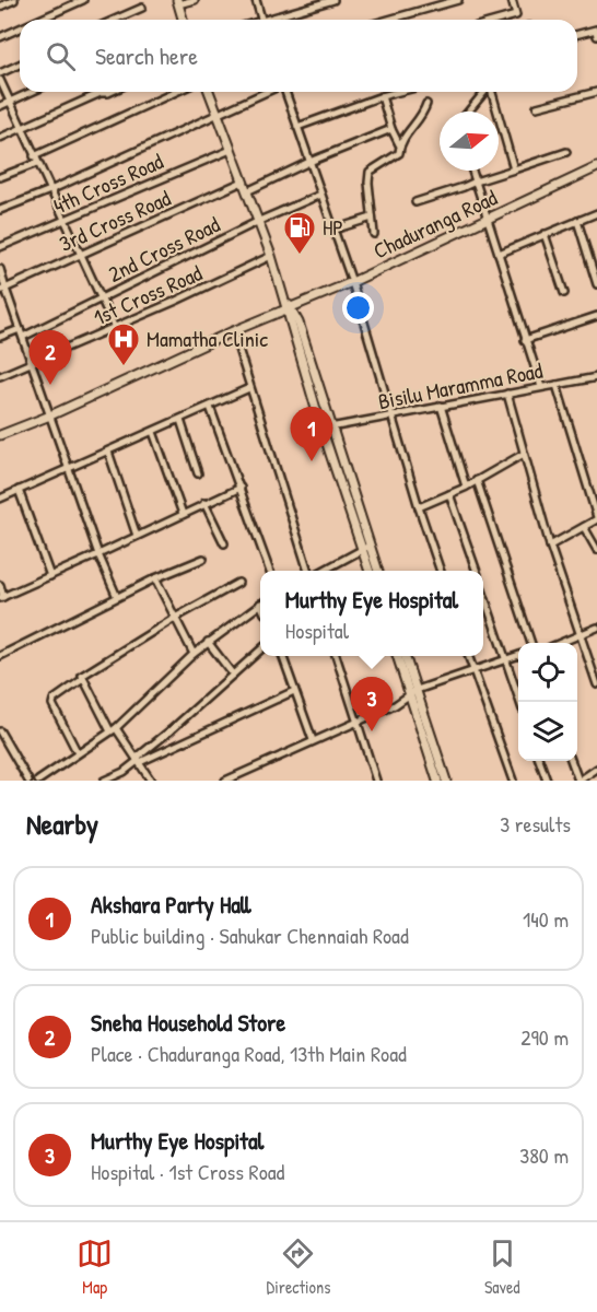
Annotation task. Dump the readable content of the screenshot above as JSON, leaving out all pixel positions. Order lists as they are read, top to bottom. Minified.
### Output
{"streets":{"street":["4th Cross Road","3rd Cross Road","Chaduranga Road","2nd Cross Road","1st Cross Road","Bisilu Maramma Road"]},"places":{"fuel station":["HP"],"hospital":["Mamatha Clinic"]},"north":"right","page":{"search":"Search here","pins":["2","1","3"],"popup":["Murthy Eye Hospital","Hospital"],"heading":["Nearby","3 results"],"list":[{"mark":"1","name":"Akshara Party Hall","note":"Public building · Sahukar Chennaiah Road","value":"140 m"},{"mark":"2","name":"Sneha Household Store","note":"Place · Chaduranga Road, 13th Main Road","value":"290 m"},{"mark":"3","name":"Murthy Eye Hospital","note":"Hospital · 1st Cross Road","value":"380 m"}],"nav":["Map","Directions","Saved"]}}
